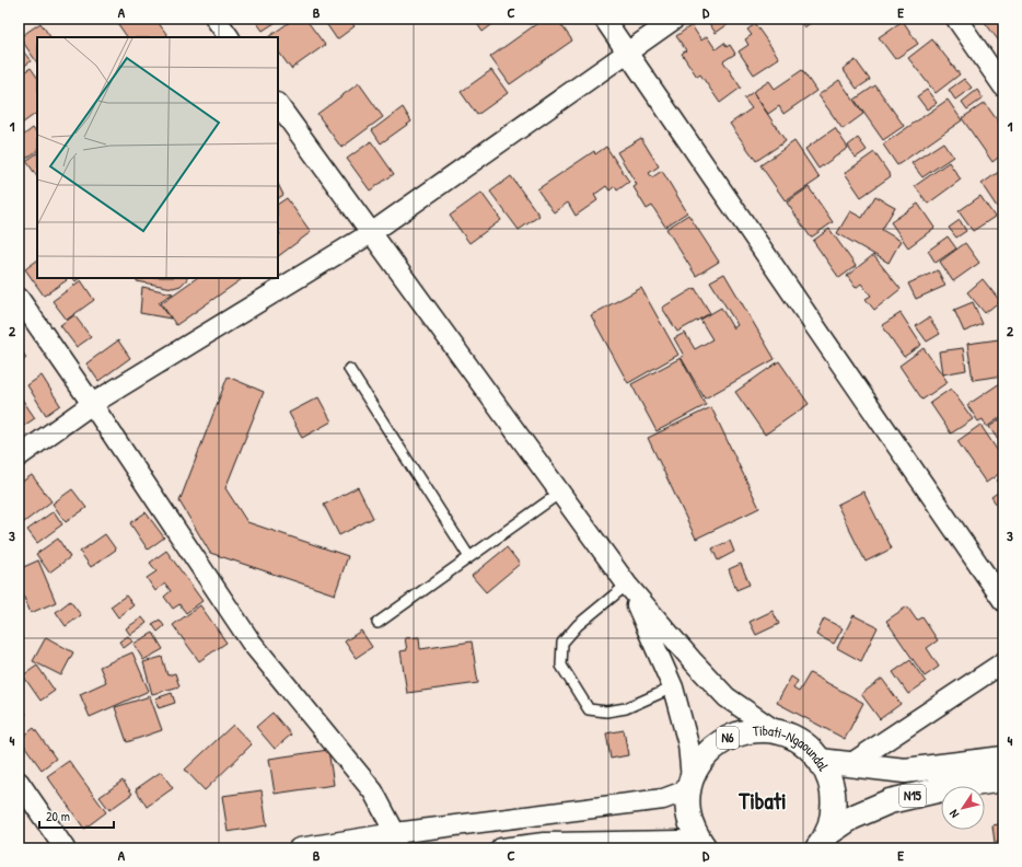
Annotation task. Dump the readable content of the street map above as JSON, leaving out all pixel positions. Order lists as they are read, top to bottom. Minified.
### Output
{"streets":{"highway":["N6","Tibati-Ngaoundal","N15"]},"crossings":[["Tibati-Ngaoundal","N15"]],"districts":["Tibati"],"scale_bar":"20 m","north":"bottom left","grid":{"columns":["A","B","C","D","E"],"rows":["1","2","3","4"]}}
